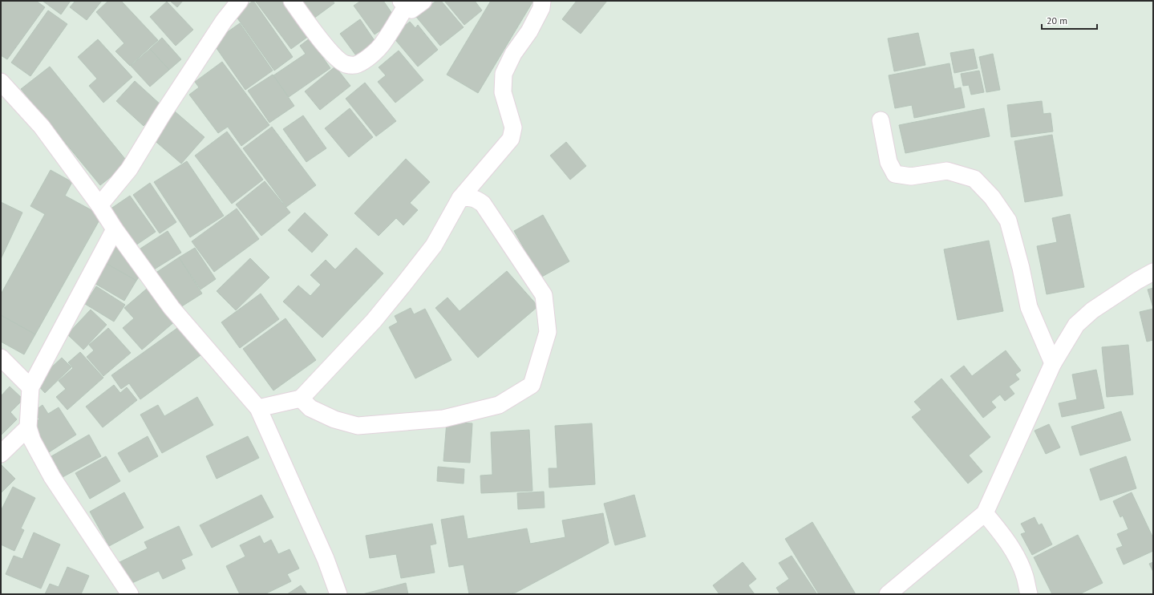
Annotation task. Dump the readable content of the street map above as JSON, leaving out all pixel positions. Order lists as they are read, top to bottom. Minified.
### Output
{"scale_bar":"20 m"}
